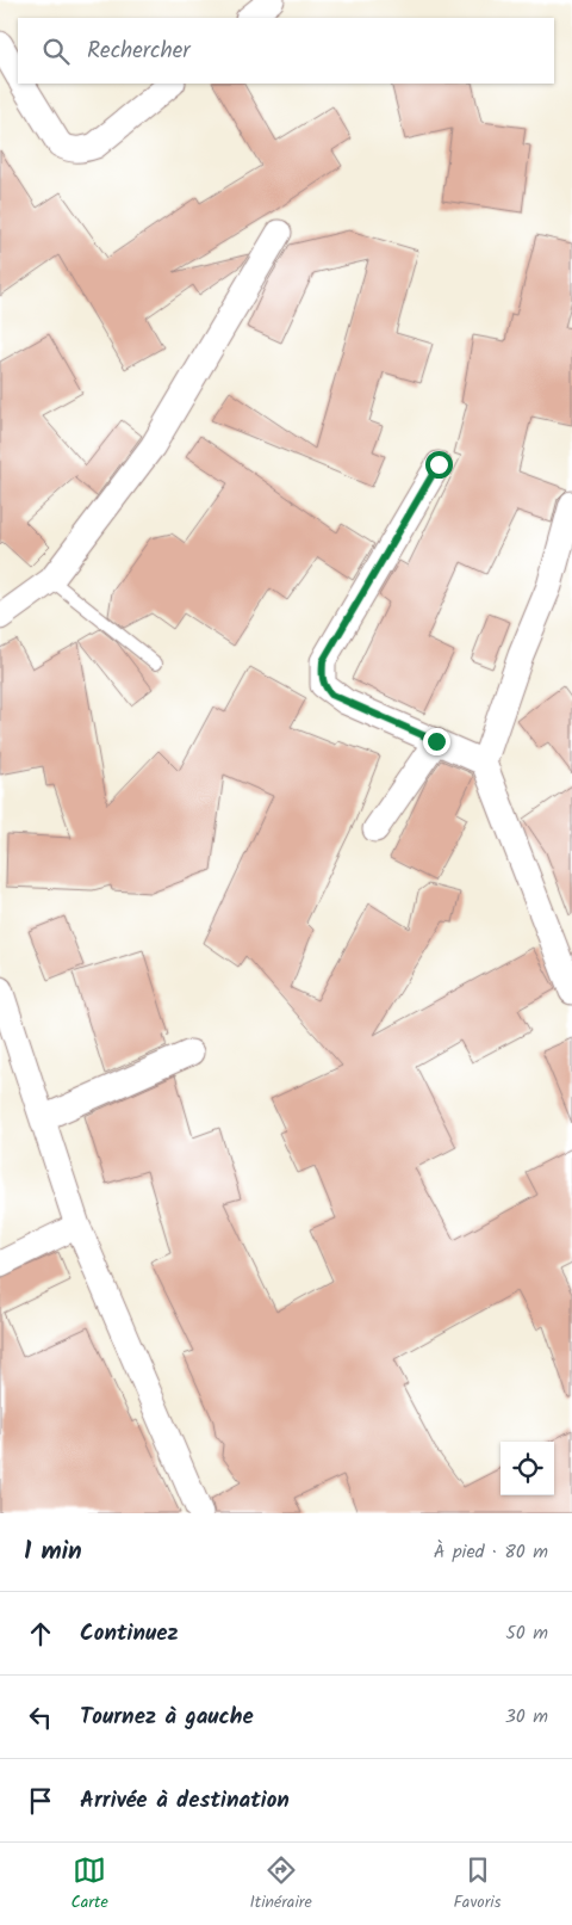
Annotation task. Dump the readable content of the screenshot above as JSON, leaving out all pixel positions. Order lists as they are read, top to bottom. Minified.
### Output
{"page":{"search":"Rechercher","heading":["1 min","À pied · 80 m"],"list":[["Continuez","50 m"],["Tournez à gauche","30 m"],"Arrivée à destination"],"nav":["Carte","Itinéraire","Favoris"]}}
